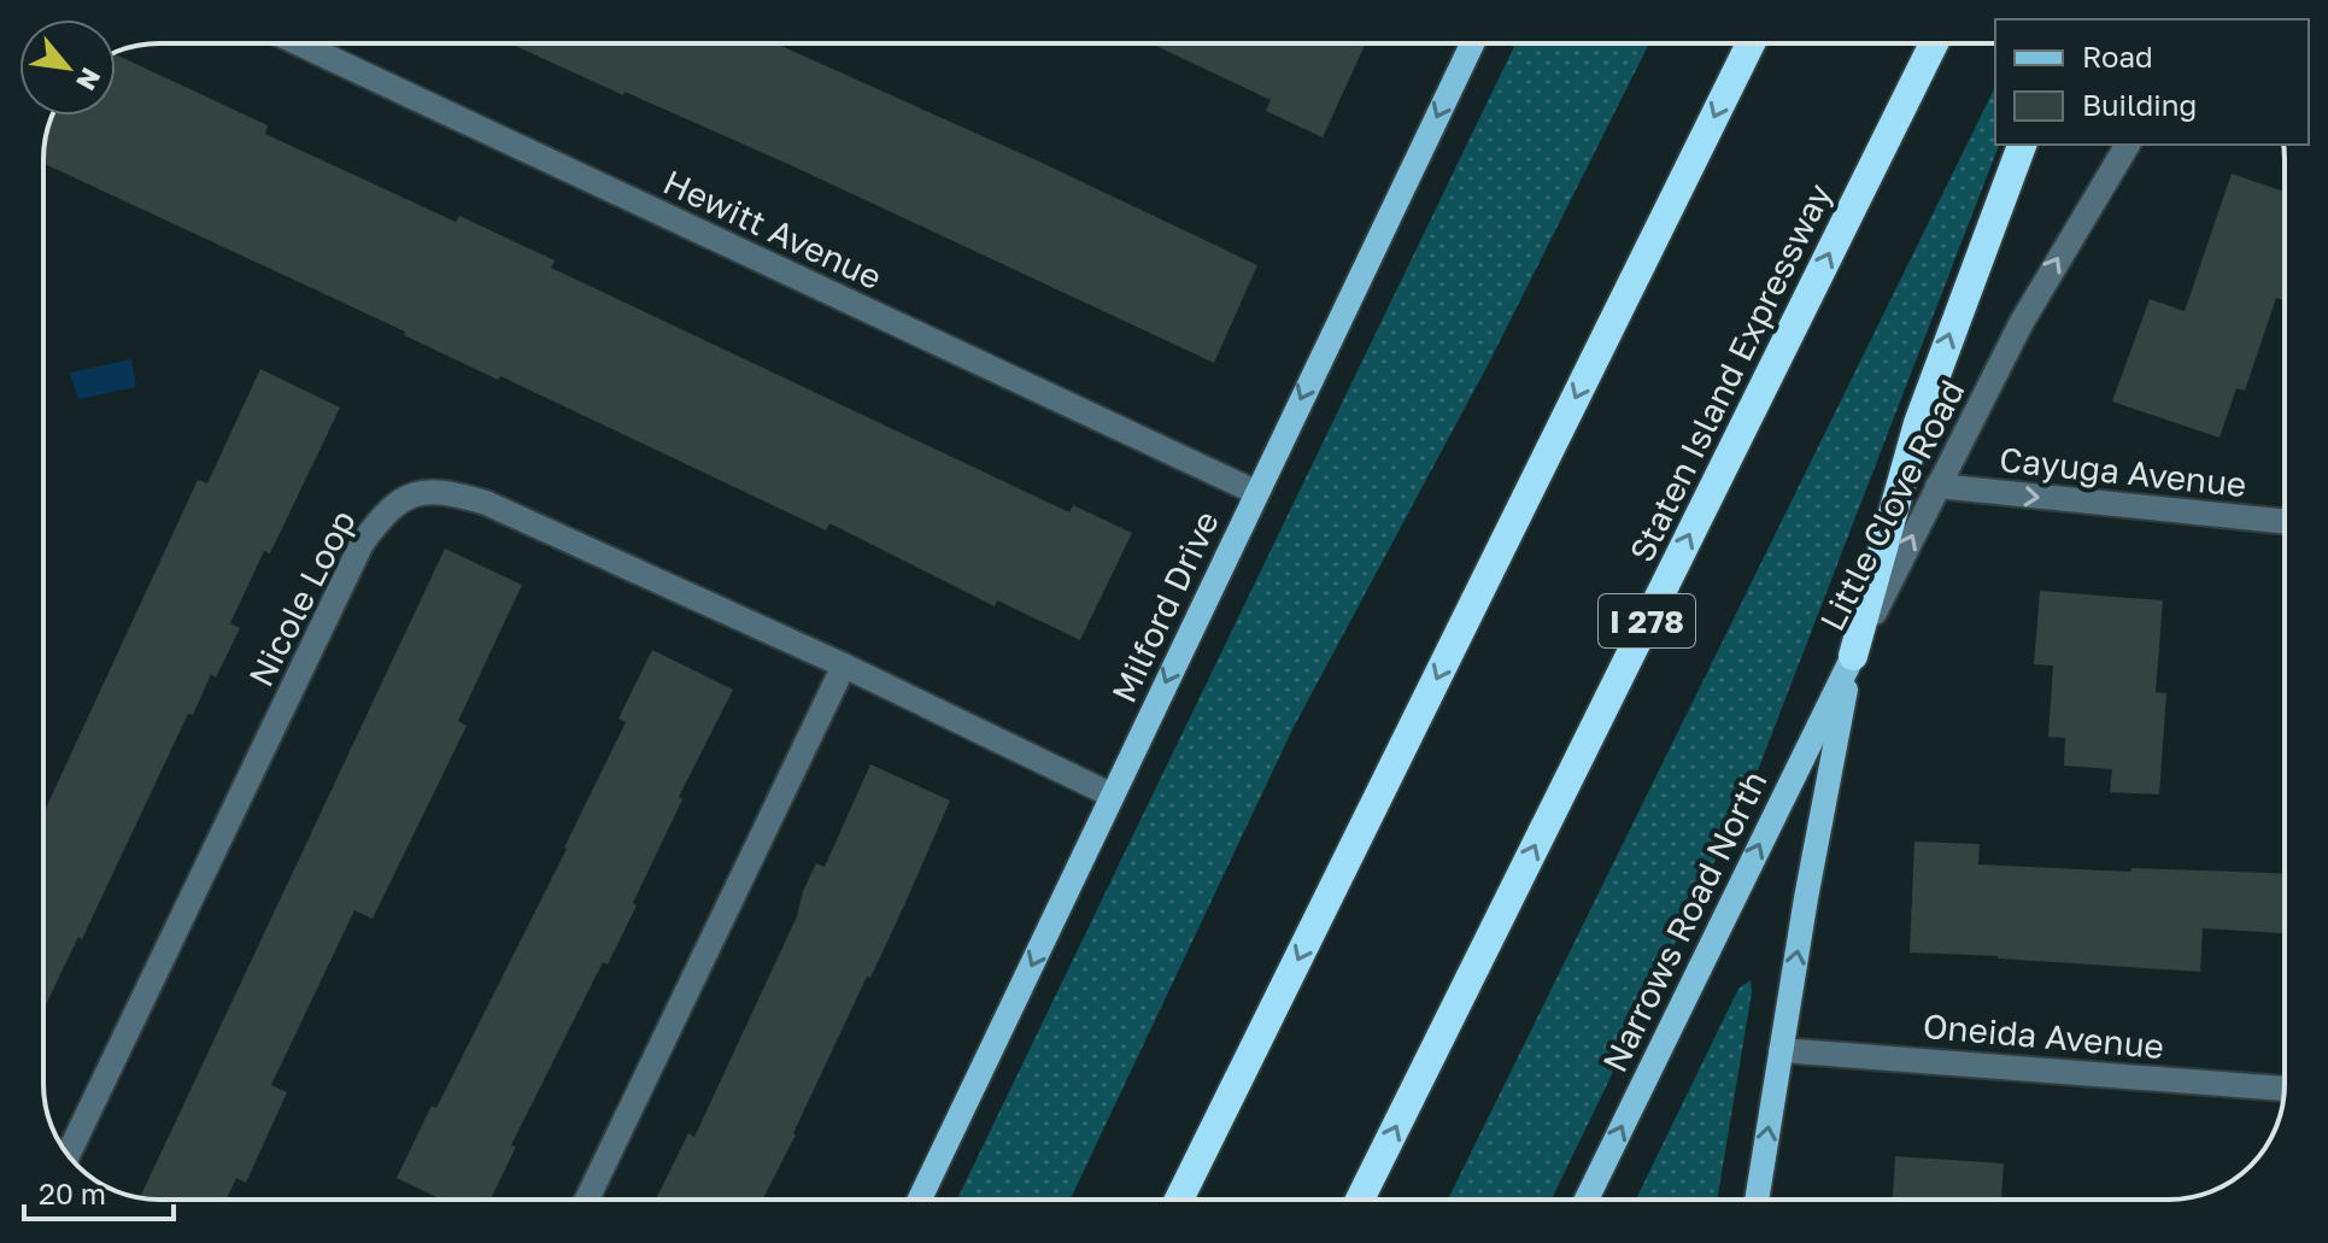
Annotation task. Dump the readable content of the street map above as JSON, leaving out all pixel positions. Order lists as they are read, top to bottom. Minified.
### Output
{"streets":{"highway":["Staten Island Expressway","I 278"],"main road":["Little Clove Road","Milford Drive","Narrows Road North"],"street":["Hewitt Avenue","Cayuga Avenue","Nicole Loop","Oneida Avenue"]},"crossings":[["Hewitt Avenue","Milford Drive"],["Cayuga Avenue","Little Clove Road"],["Little Clove Road","Narrows Road North"],["Little Clove Road","Oneida Avenue"],["Nicole Loop","Milford Drive"]],"one_way":["Cayuga Avenue","Little Clove Road","Milford Drive","Narrows Road North"],"legend":["Road","Building"],"scale_bar":"20 m","north":"bottom right"}
